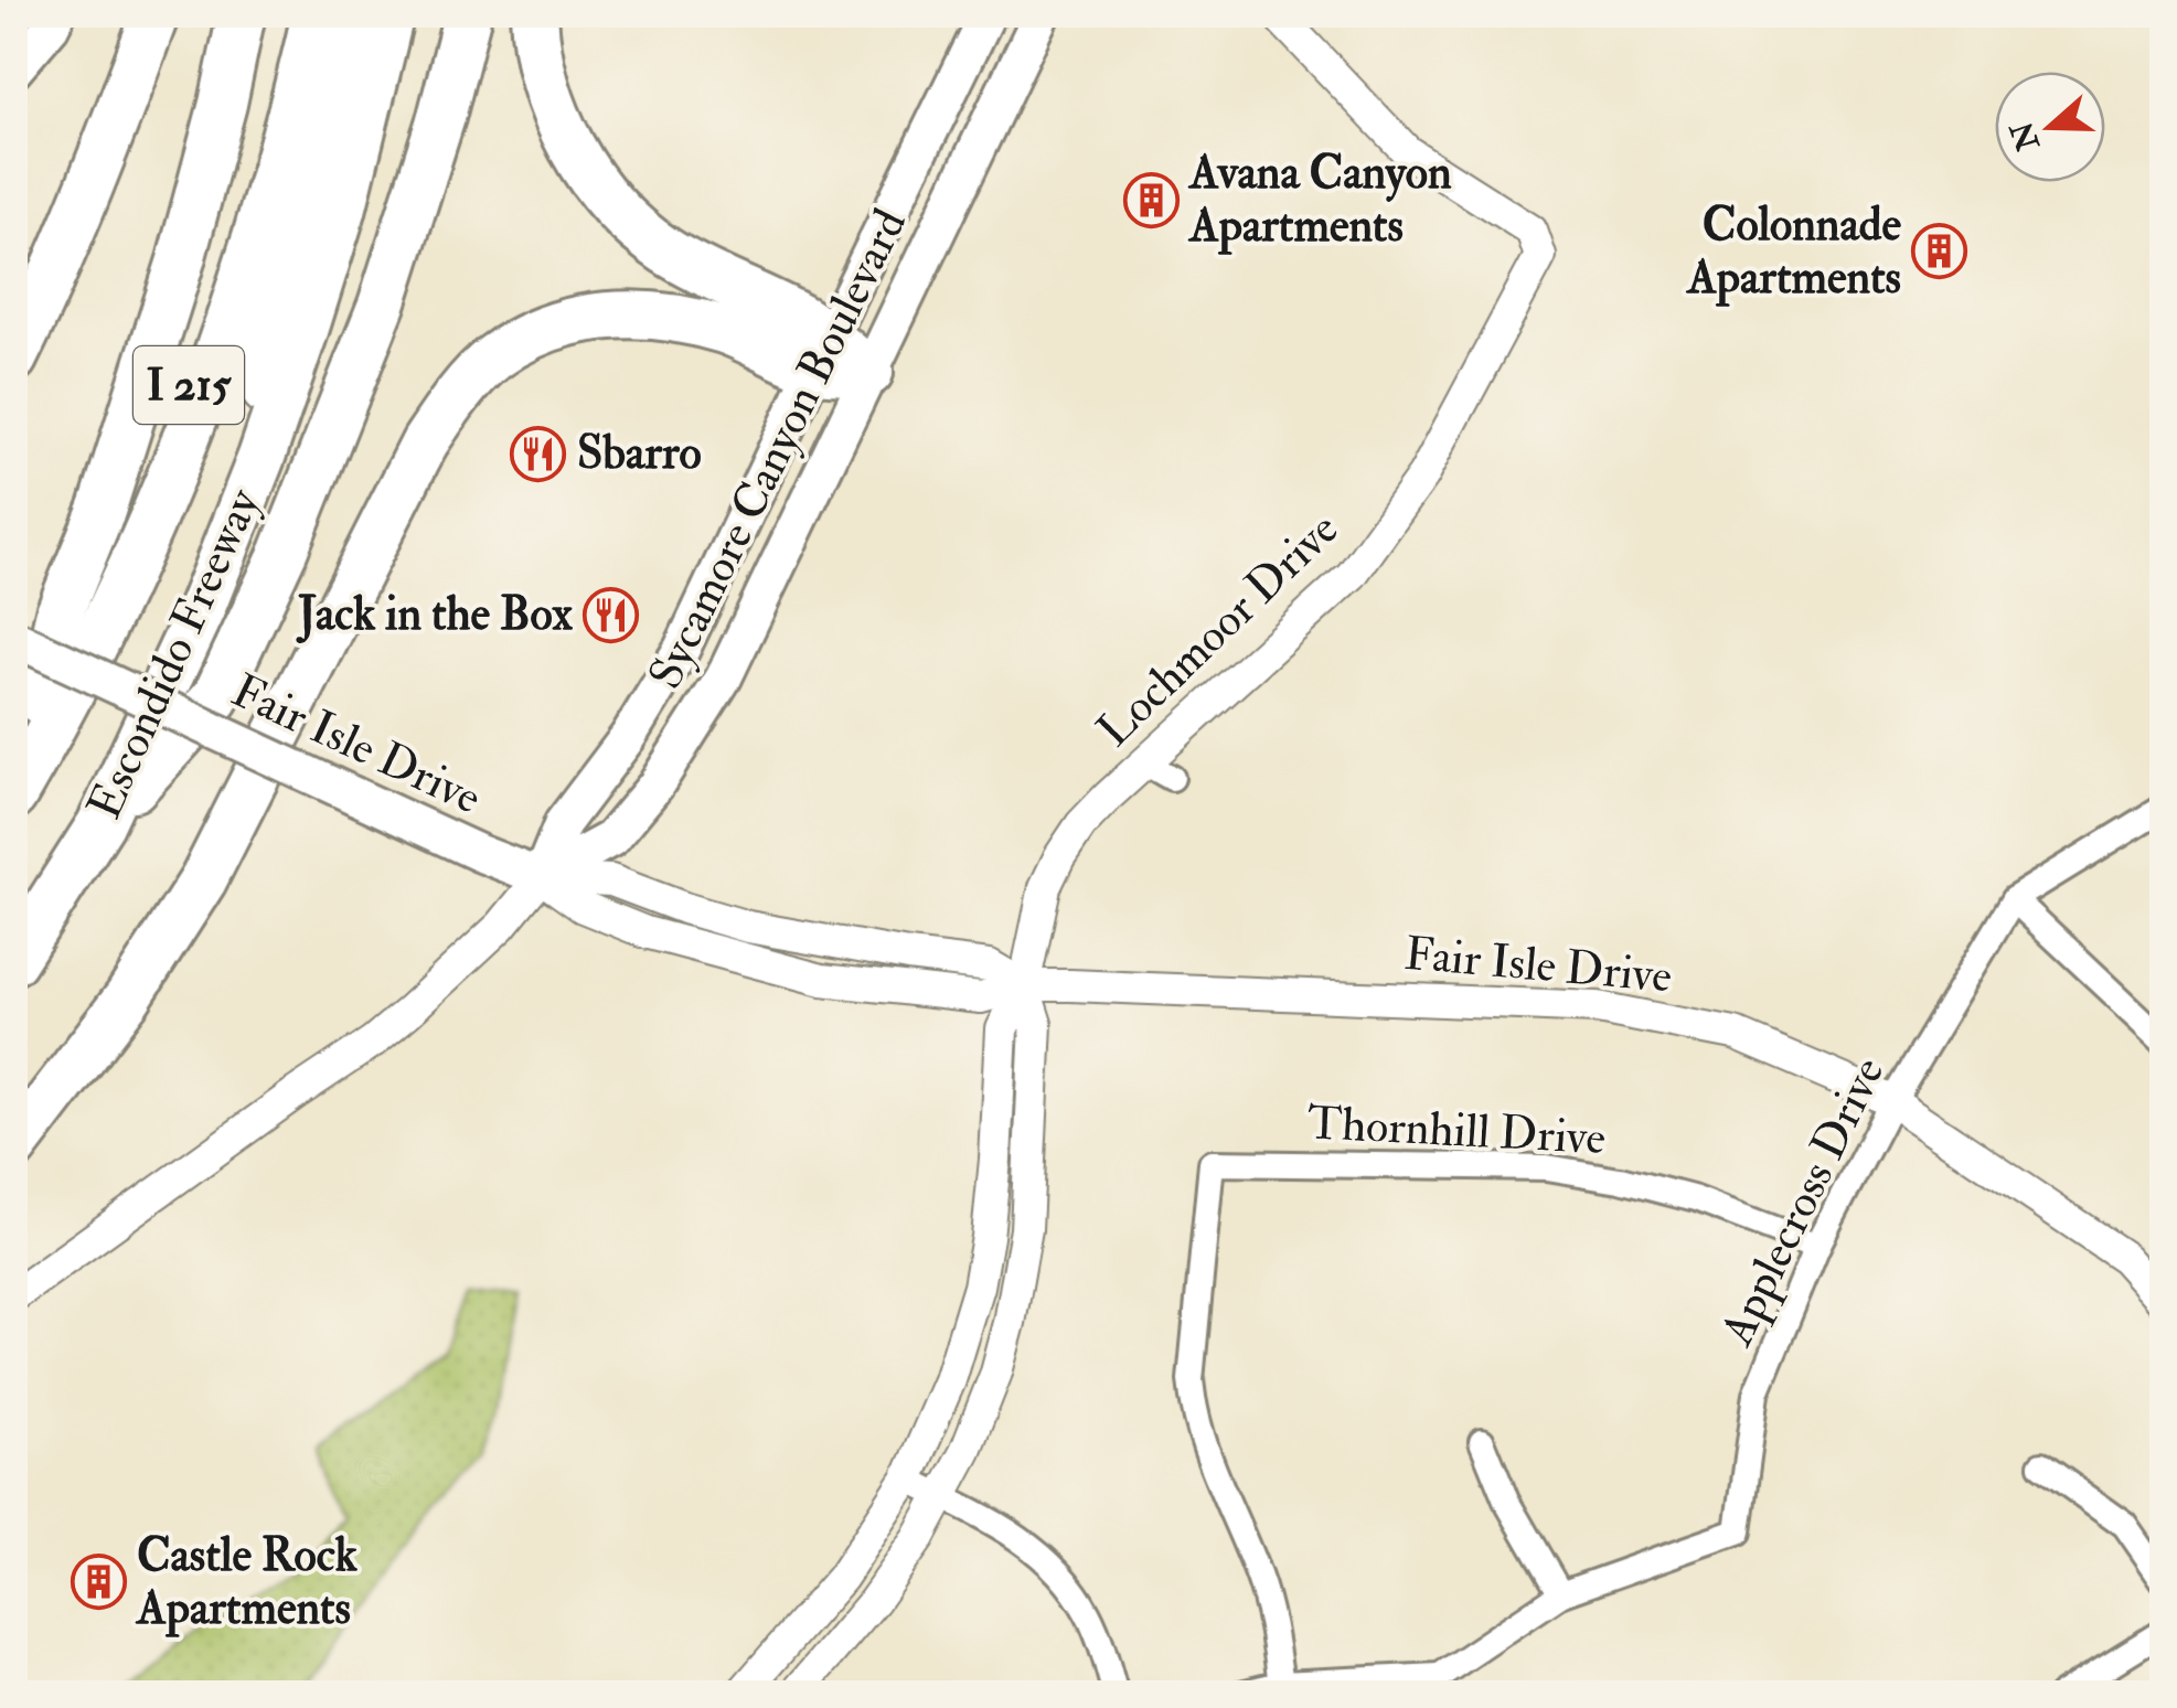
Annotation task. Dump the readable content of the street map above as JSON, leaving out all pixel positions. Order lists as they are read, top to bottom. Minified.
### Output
{"streets":{"highway":["I 215","Escondido Freeway"],"main road":["Sycamore Canyon Boulevard","Fair Isle Drive"],"street":["Lochmoor Drive","Thornhill Drive","Applecross Drive"]},"crossings":[["Sycamore Canyon Boulevard","Fair Isle Drive"],["Lochmoor Drive","Fair Isle Drive"],["Fair Isle Drive","Applecross Drive"],["Thornhill Drive","Applecross Drive"]],"places":{"building":["Avana Canyon Apartments","Colonnade Apartments","Castle Rock Apartments"],"restaurant":["Sbarro","Jack in the Box"]},"north":"left"}
